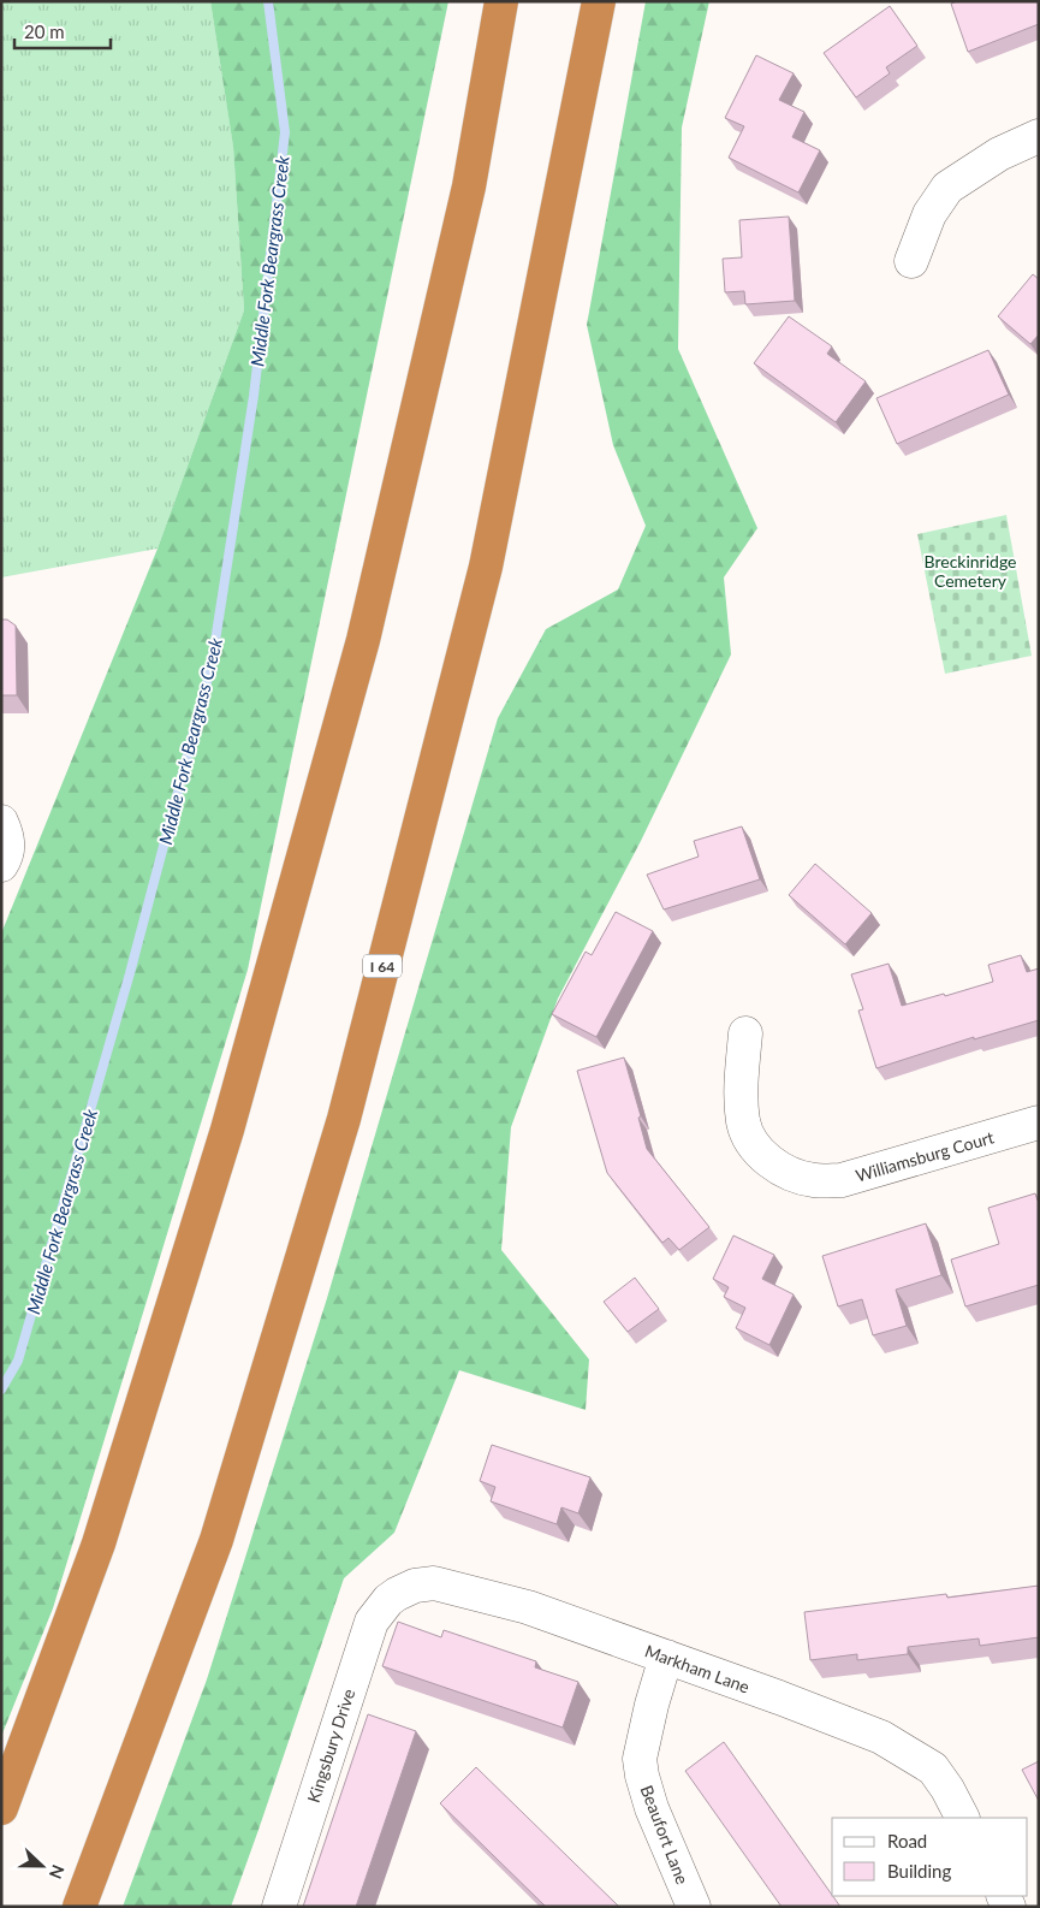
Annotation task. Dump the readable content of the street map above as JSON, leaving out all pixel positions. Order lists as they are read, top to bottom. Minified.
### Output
{"streets":{"highway":["I 64"],"street":["Williamsburg Court","Markham Lane","Kingsbury Drive","Beaufort Lane"]},"crossings":[["Markham Lane","Kingsbury Drive"],["Markham Lane","Beaufort Lane"]],"water":["Middle Fork Beargrass Creek"],"parks":["Breckinridge Cemetery"],"legend":["Road","Building"],"scale_bar":"20 m","north":"right"}
